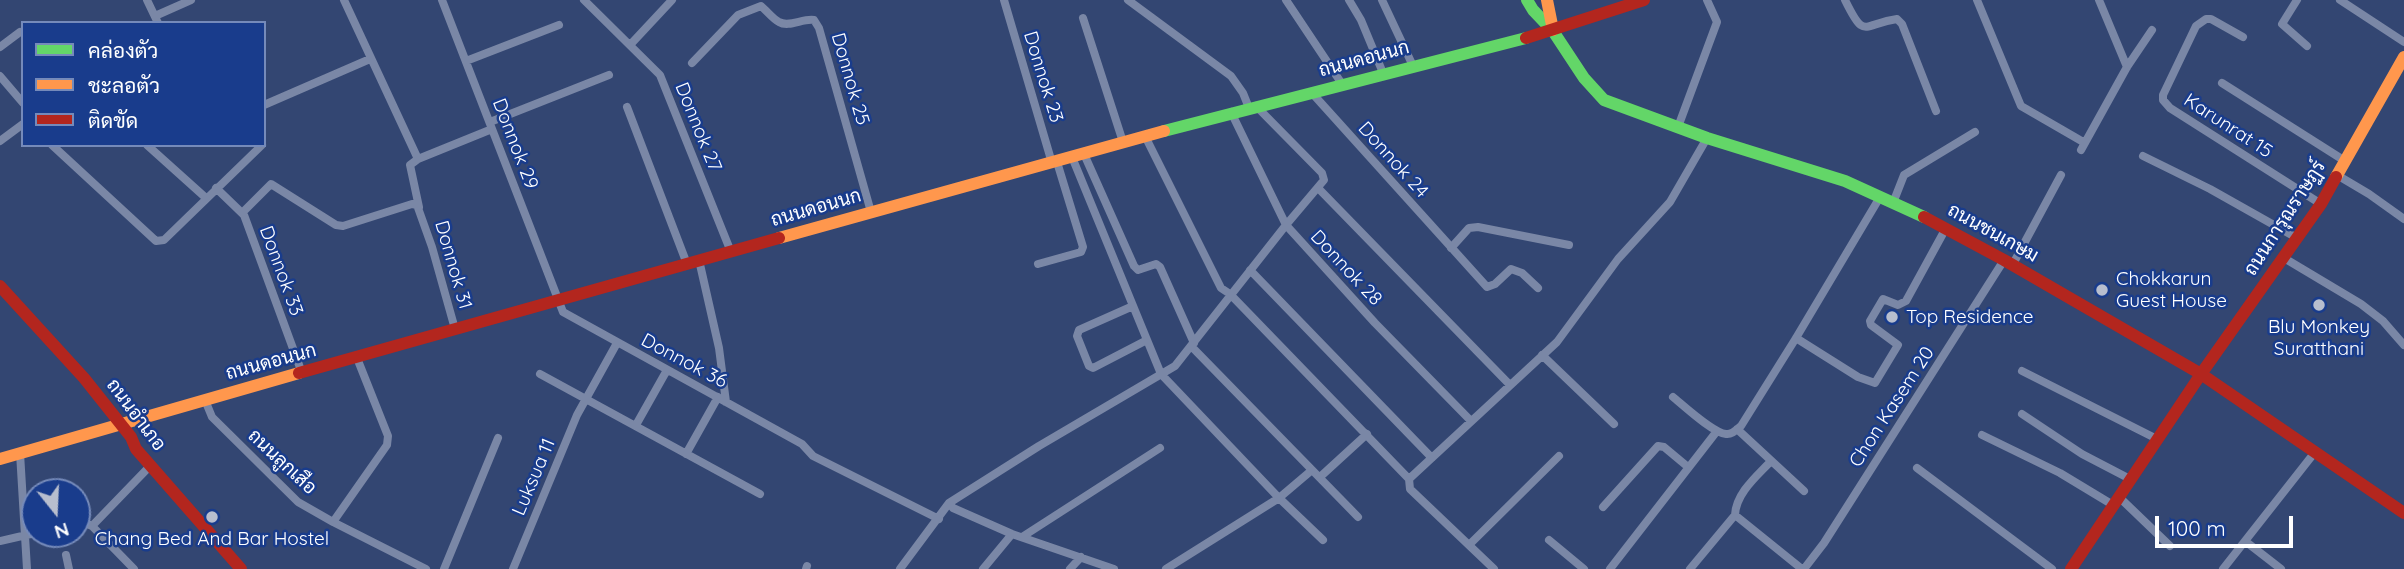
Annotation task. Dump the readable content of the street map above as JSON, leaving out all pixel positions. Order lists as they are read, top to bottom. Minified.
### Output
{"streets":{"main road":["ถนนดอนนก","ถนนการุณราษฏร์","ถนนชนเกษม","ถนนอำเภอ"],"street":["Donnok 23","Donnok 25","Karunrat 15","Donnok 27","Donnok 29","Donnok 24","Donnok 31","Donnok 28","Donnok 33","Donnok 36","Chon Kasem 20","ถนนลูกเสือ","Luksua 11"]},"crossings":[["ถนนดอนนก","Donnok 23"],["ถนนดอนนก","Donnok 25"],["ถนนดอนนก","Donnok 27"],["ถนนดอนนก","Donnok 29"],["ถนนดอนนก","Donnok 24"],["ถนนดอนนก","ถนนชนเกษม"],["ถนนดอนนก","Donnok 31"],["ถนนดอนนก","Donnok 28"],["ถนนดอนนก","Donnok 33"],["ถนนดอนนก","Donnok 36"],["ถนนดอนนก","ถนนอำเภอ"],["ถนนดอนนก","ถนนลูกเสือ"],["Karunrat 15","ถนนการุณราษฏร์"],["Donnok 29","Donnok 36"],["ถนนการุณราษฏร์","ถนนชนเกษม"],["ถนนชนเกษม","Chon Kasem 20"],["Donnok 31","Donnok 33"],["Donnok 36","Luksua 11"]],"places":["Chokkarun Guest House","Blu Monkey Suratthani","Top Residence","Chang Bed And Bar Hostel"],"legend":["คล่องตัว","ชะลอตัว","ติดขัด"],"scale_bar":"100 m","north":"bottom"}
